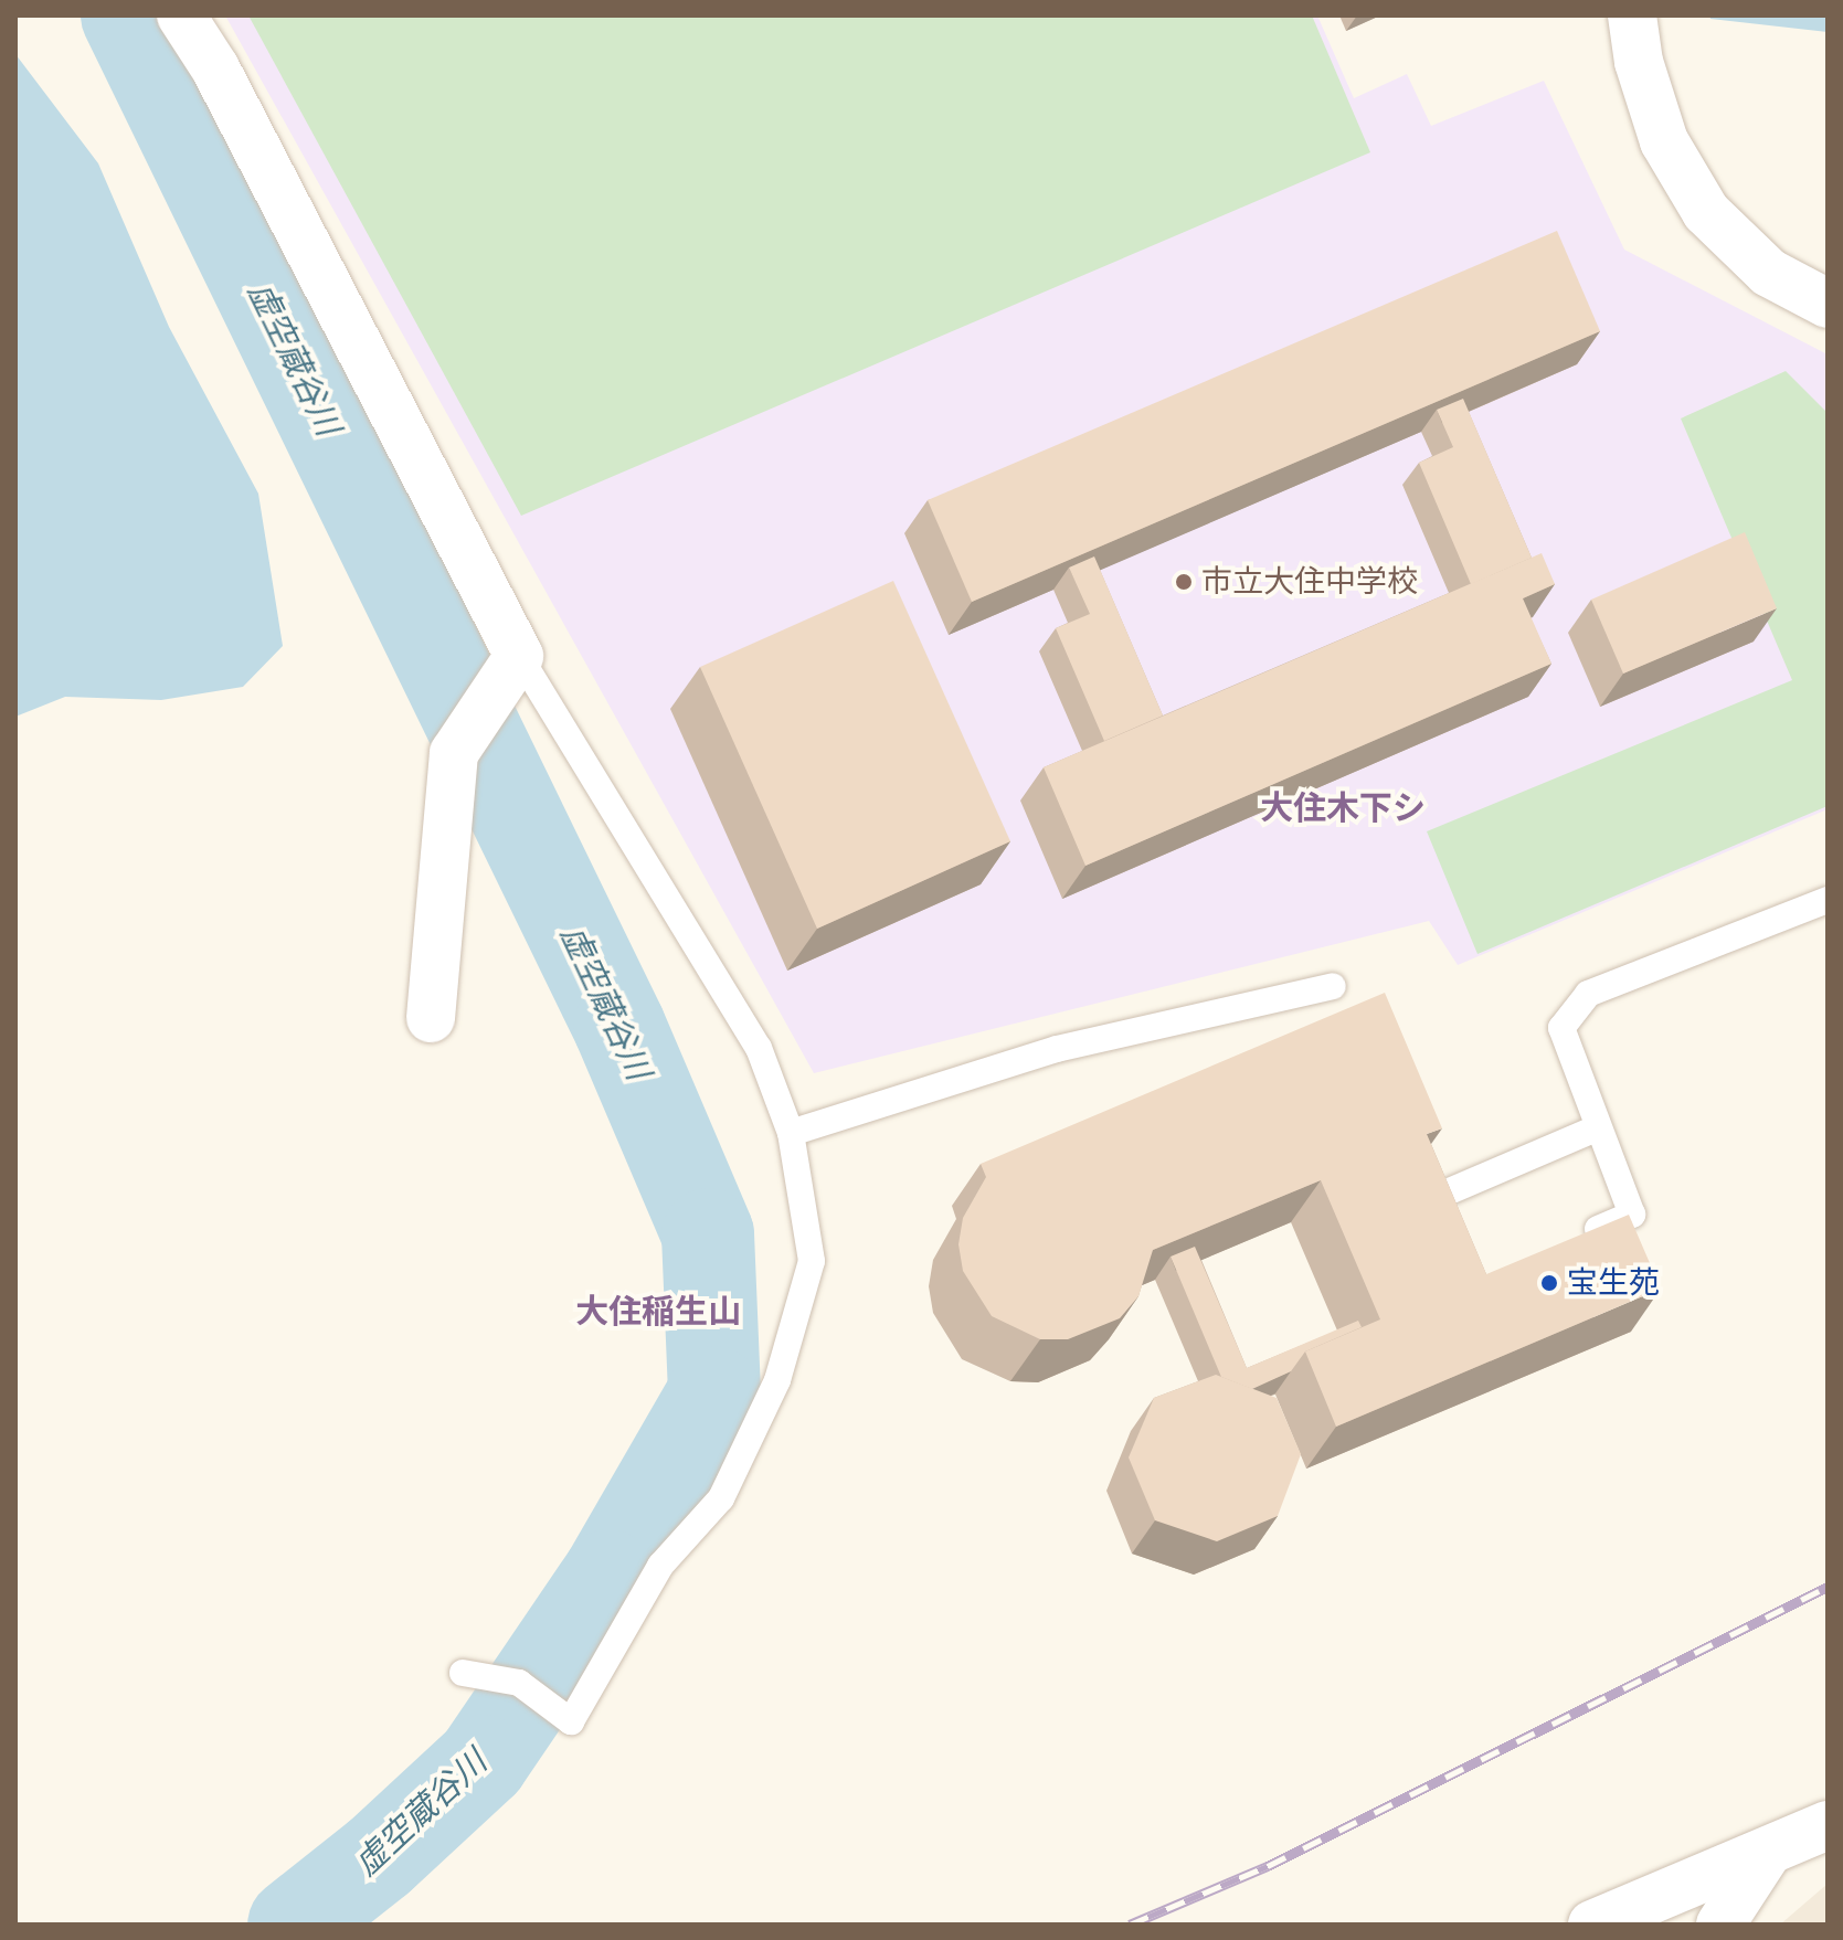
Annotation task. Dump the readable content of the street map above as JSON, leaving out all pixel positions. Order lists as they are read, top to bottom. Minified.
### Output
{"districts":["大住木下シ","大住稲生山"],"water":["虚空蔵谷川"],"places":["市立大住中学校","宝生苑"]}
